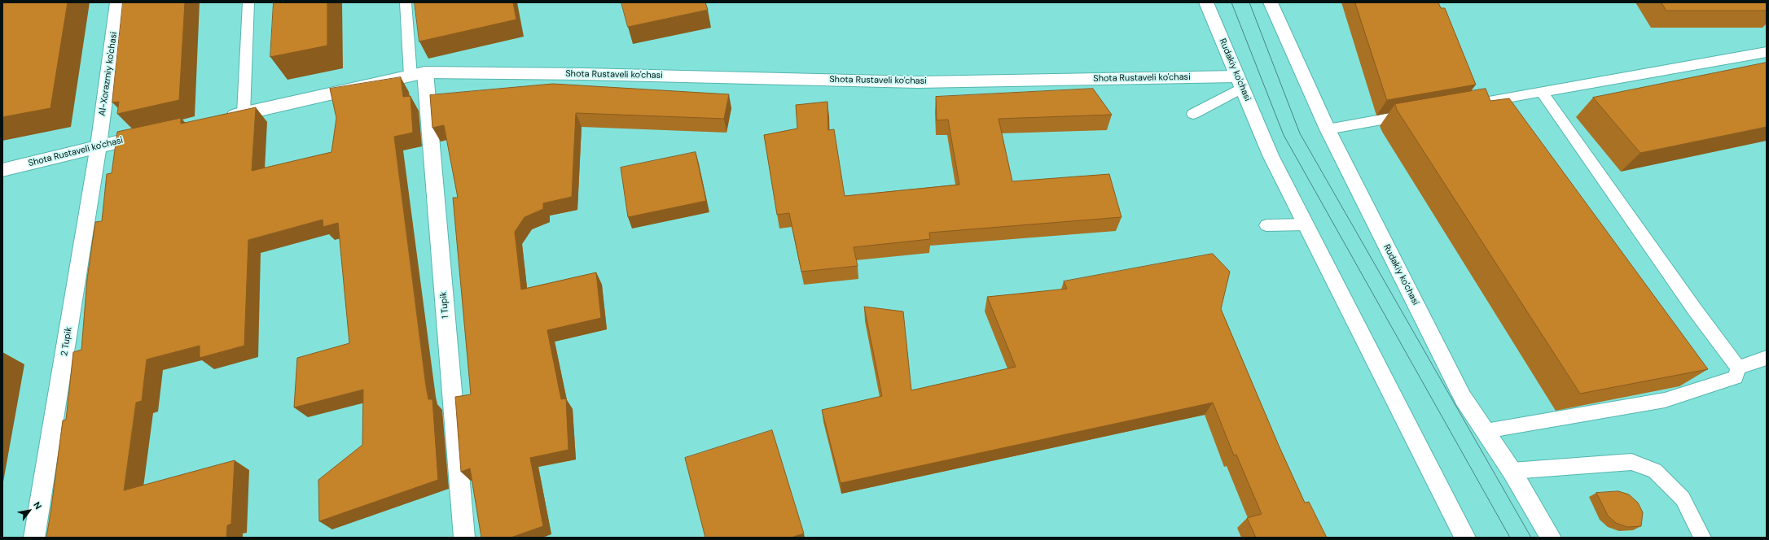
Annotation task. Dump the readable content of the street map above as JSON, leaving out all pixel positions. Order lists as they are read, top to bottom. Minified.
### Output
{"streets":{"street":["Rudakiy ko'chasi","Al-Xorazmiy ko'chasi","Shota Rustaveli ko'chasi","1 Tupik","2 Tupik"]},"crossings":[["Rudakiy ko'chasi","Shota Rustaveli ko'chasi"],["Al-Xorazmiy ko'chasi","Shota Rustaveli ko'chasi"],["Al-Xorazmiy ko'chasi","2 Tupik"],["Shota Rustaveli ko'chasi","1 Tupik"],["Shota Rustaveli ko'chasi","2 Tupik"]],"north":"top right"}
